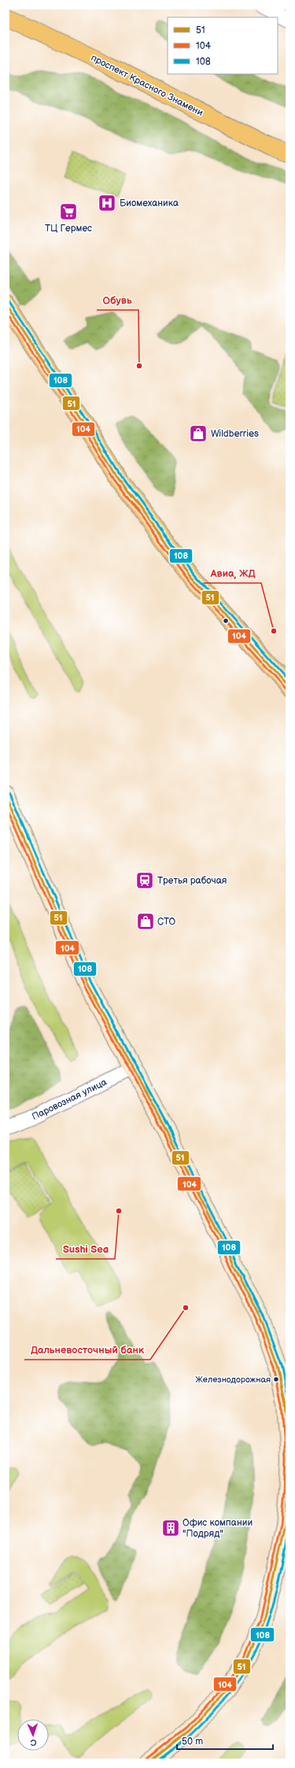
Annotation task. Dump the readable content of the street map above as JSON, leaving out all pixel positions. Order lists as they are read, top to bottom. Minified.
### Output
{"streets":{"main road":["проспект Красного Знамени"],"street":["Паровозная улица"]},"places":{"hospital":["Биомеханика"],"supermarket":["ТЦ Гермес"],"other":["Обувь","Авиа, ЖД","Sushi Sea","Дальневосточный банк","Железнодорожная"],"shop":["Wildberries","СТО"],"station":["Третья рабочая"],"building":["Офис компании \"Подряд\""]},"lines":["transit line 108","transit line 51","transit line 104"],"legend":["51","104","108"],"scale_bar":"50 m","north":"bottom"}
